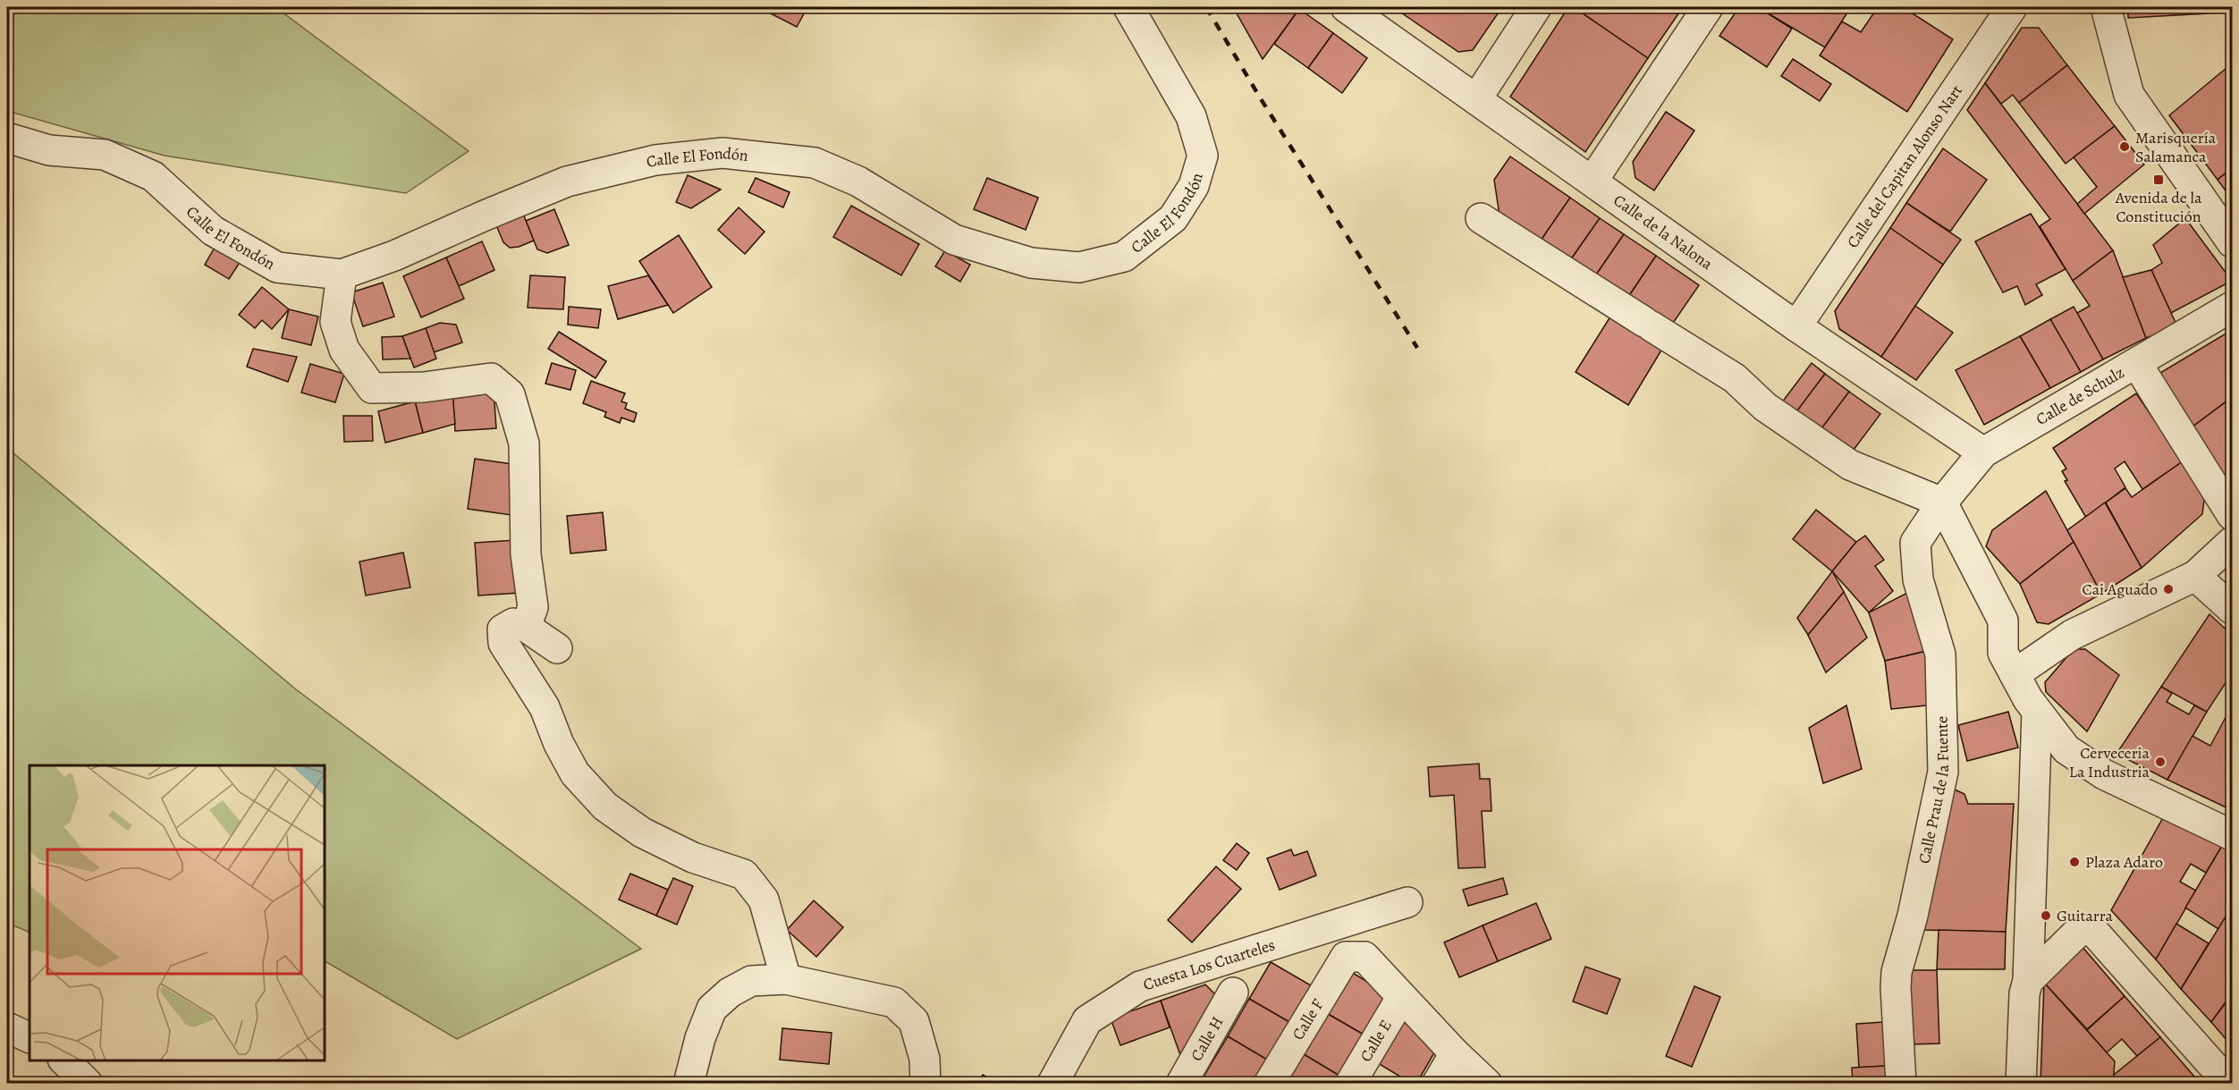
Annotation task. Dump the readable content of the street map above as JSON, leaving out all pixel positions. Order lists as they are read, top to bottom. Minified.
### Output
{"streets":{"street":["Calle El Fondón","Calle del Capitan Alonso Nart","Calle de la Nalona","Calle de Schulz","Calle Prau de la Fuente","Cuesta Los Cuarteles","Calle F","Calle H","Calle E"]},"crossings":[["Calle del Capitan Alonso Nart","Calle de la Nalona"],["Calle de la Nalona","Calle de Schulz"],["Calle de Schulz","Calle Prau de la Fuente"],["Calle F","Calle E"]],"places":{"other":["Marisquería Salamanca","Cai Aguado","Cerveceria La Industria","Plaza Adaro","Guitarra"],"transit":["Avenida de la Constitución"]}}
